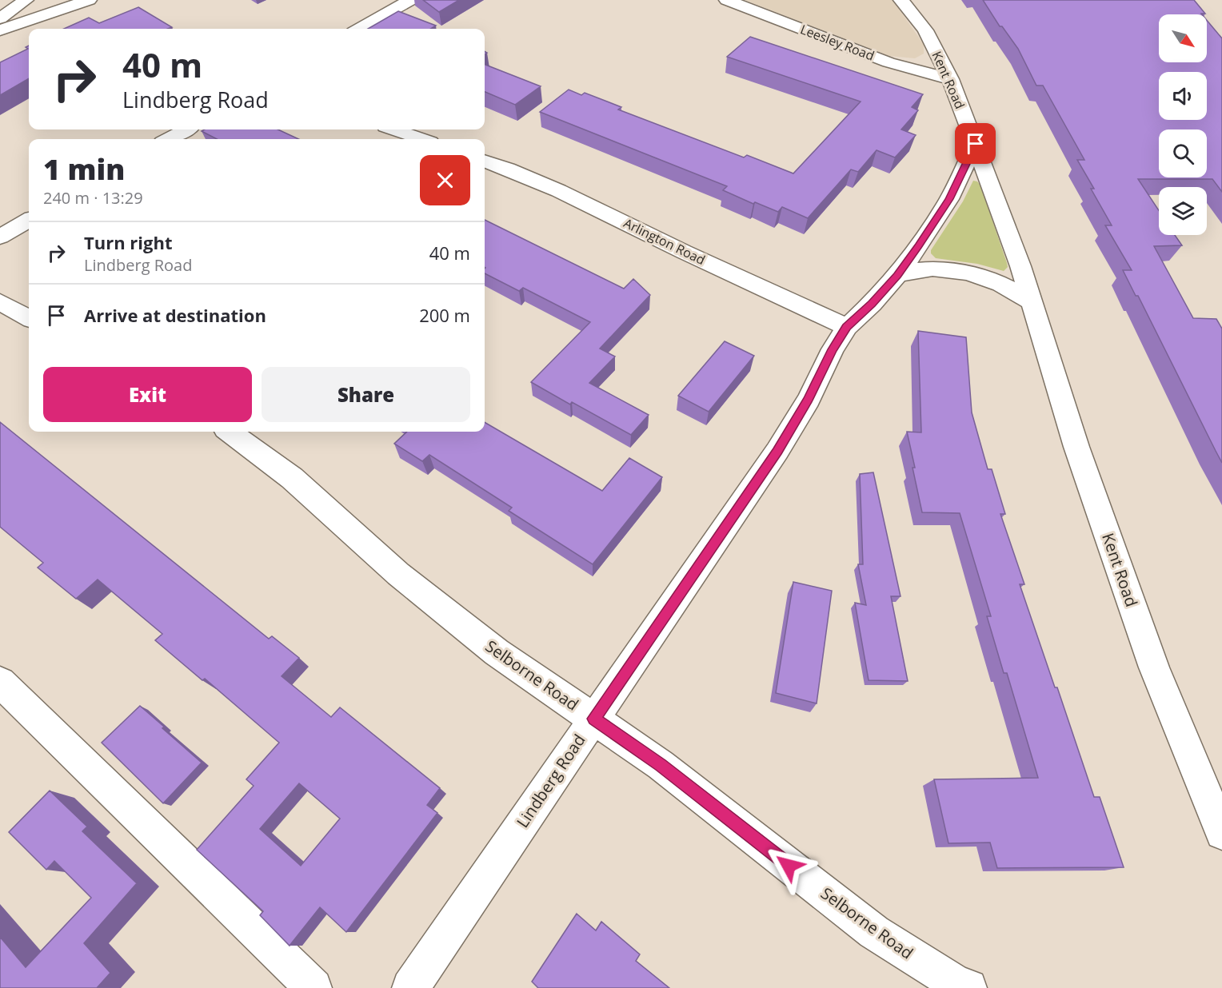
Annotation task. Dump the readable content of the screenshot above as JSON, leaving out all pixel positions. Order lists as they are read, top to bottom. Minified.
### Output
{"streets":{"street":["Leesley Road","Kent Road","Arlington Road","Selborne Road","Lindberg Road"]},"crossings":[["Leesley Road","Kent Road"],["Kent Road","Lindberg Road"],["Arlington Road","Lindberg Road"],["Selborne Road","Lindberg Road"]],"north":"bottom right","page":{"turn":["40 m","Lindberg Road"],"heading":["1 min","240 m · 13:29"],"list":[{"name":"Turn right","note":"Lindberg Road","value":"40 m"},{"name":"Arrive at destination","value":"200 m"}],"buttons":["Exit","Share"]}}
